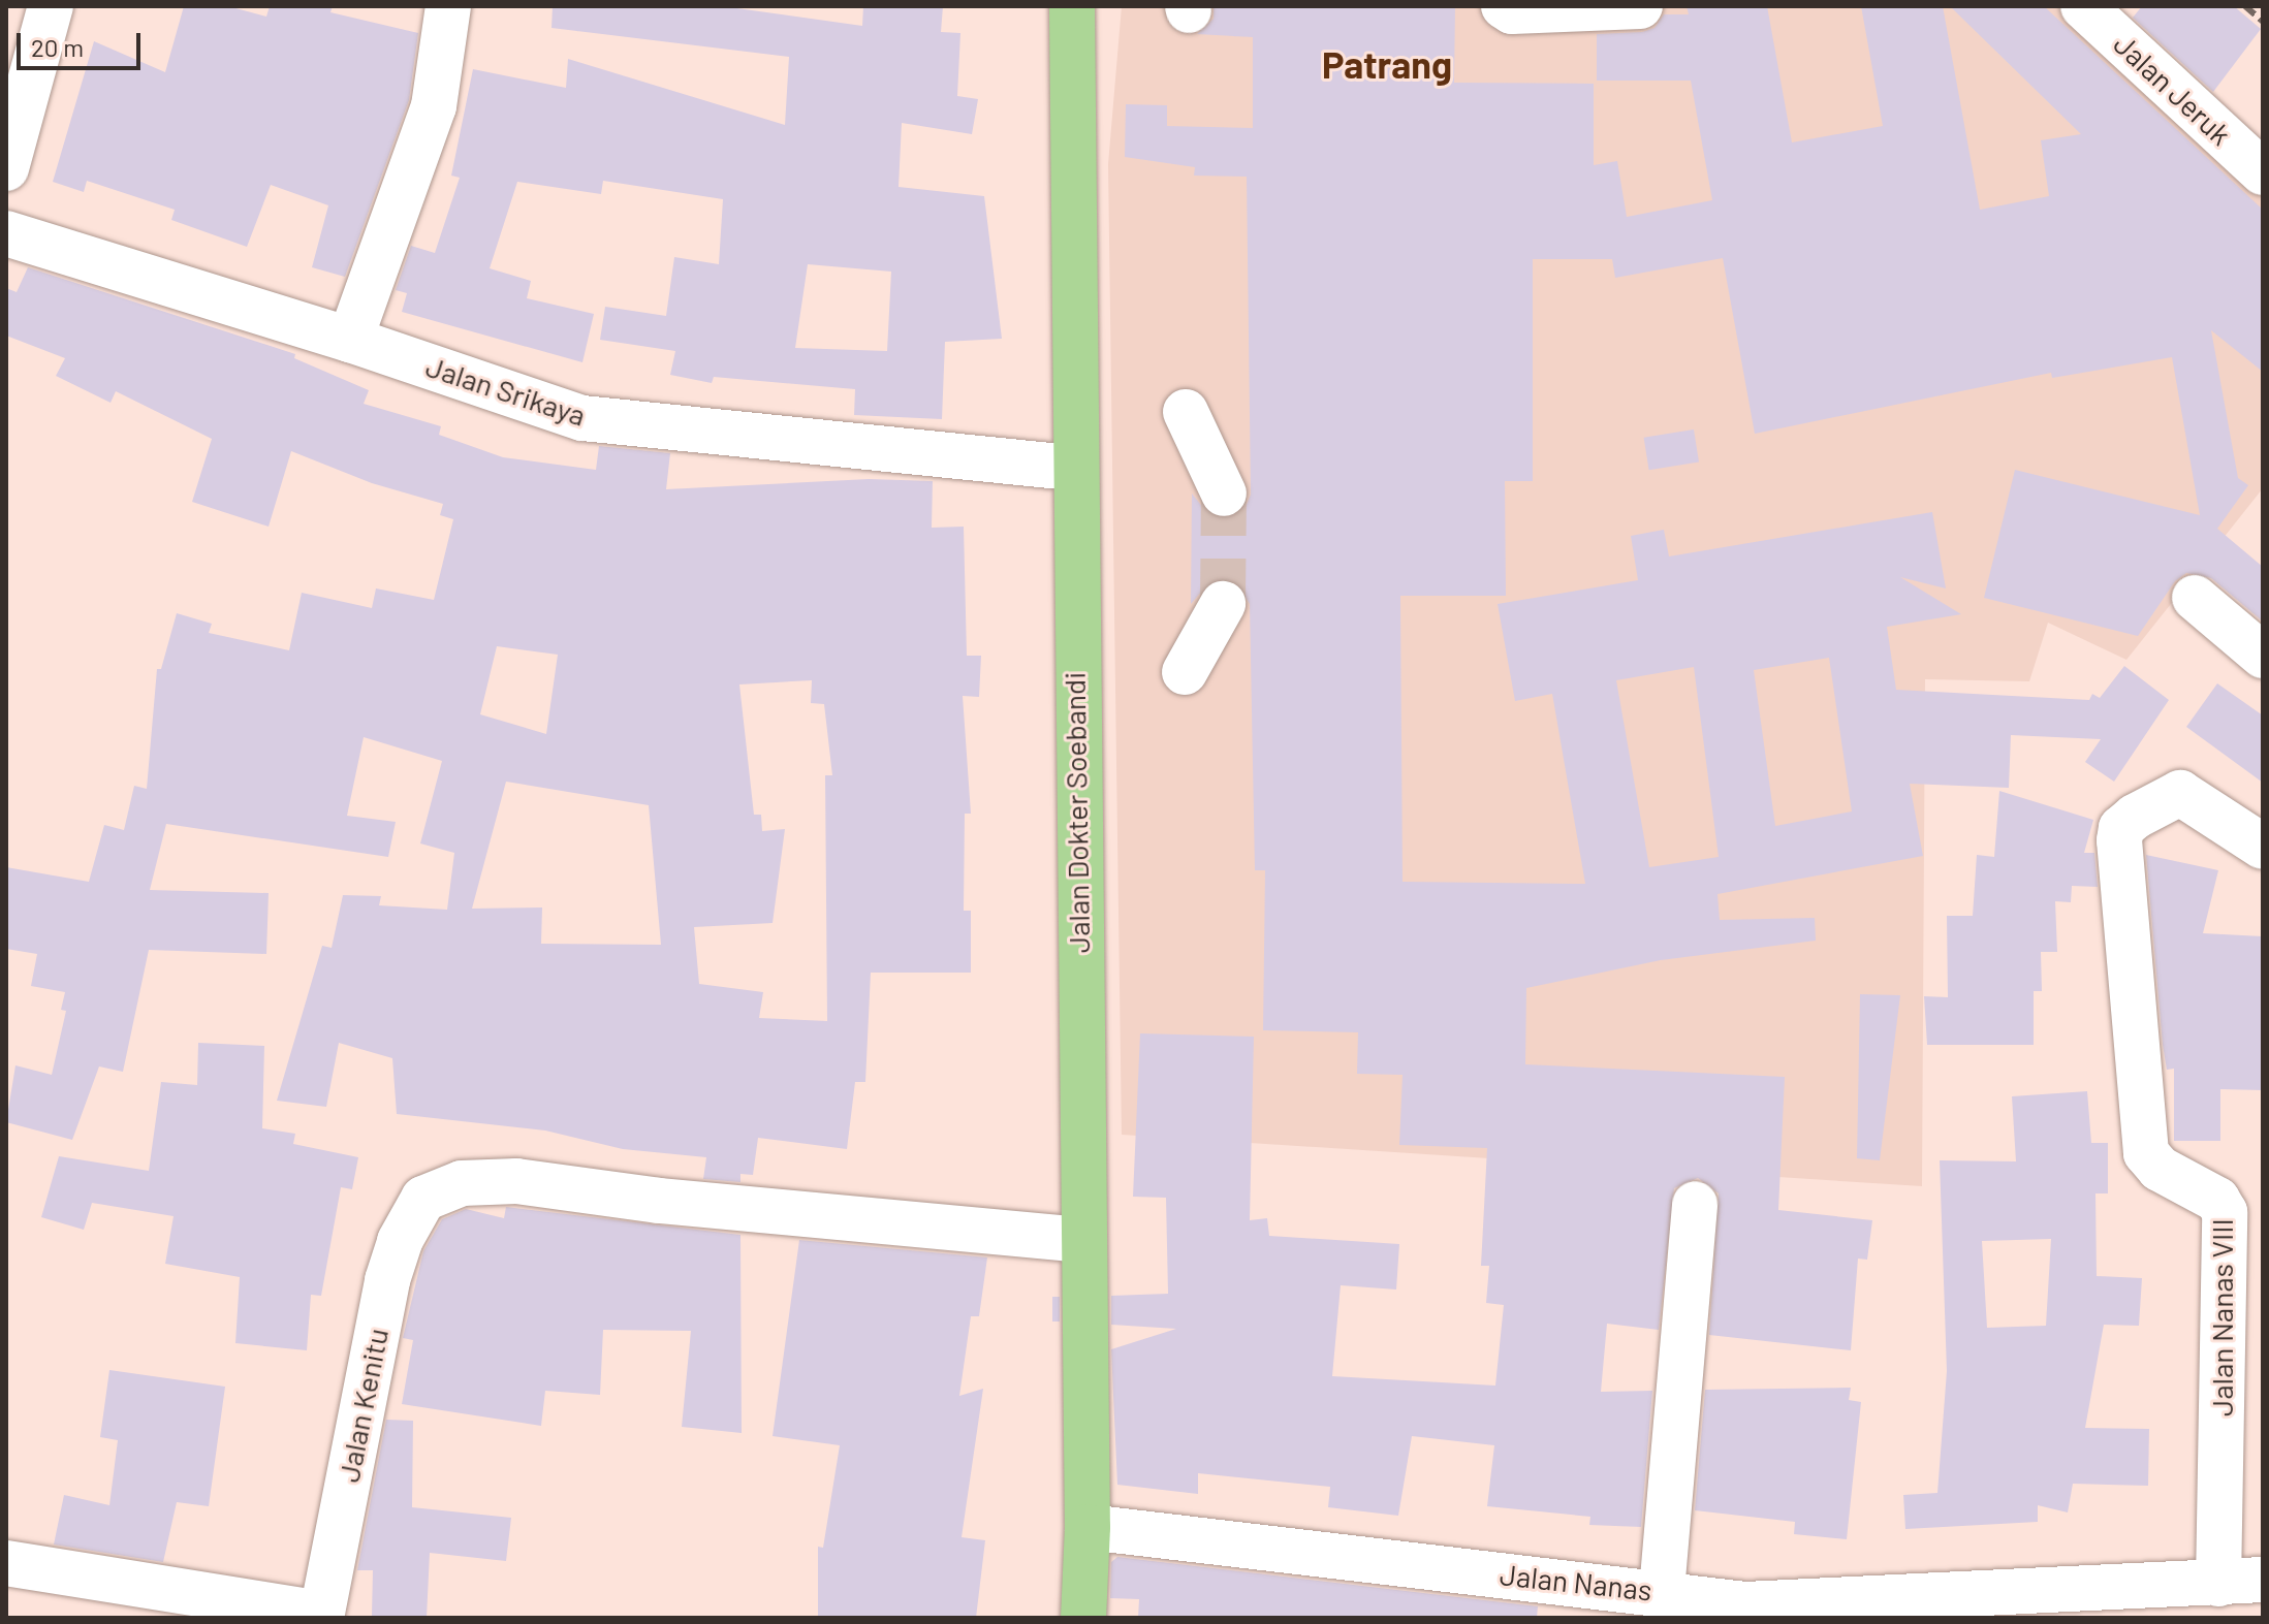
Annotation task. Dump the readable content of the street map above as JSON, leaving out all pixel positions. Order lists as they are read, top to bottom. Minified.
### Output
{"streets":{"main road":["Jalan Dokter Soebandi"],"street":["Jalan Jeruk","Jalan Srikaya","Jalan Nanas VIII","Jalan Kenitu","Jalan Nanas"]},"crossings":[["Jalan Srikaya","Jalan Dokter Soebandi"],["Jalan Dokter Soebandi","Jalan Kenitu"],["Jalan Dokter Soebandi","Jalan Nanas"],["Jalan Nanas VIII","Jalan Nanas"]],"districts":["Patrang"],"scale_bar":"20 m"}
